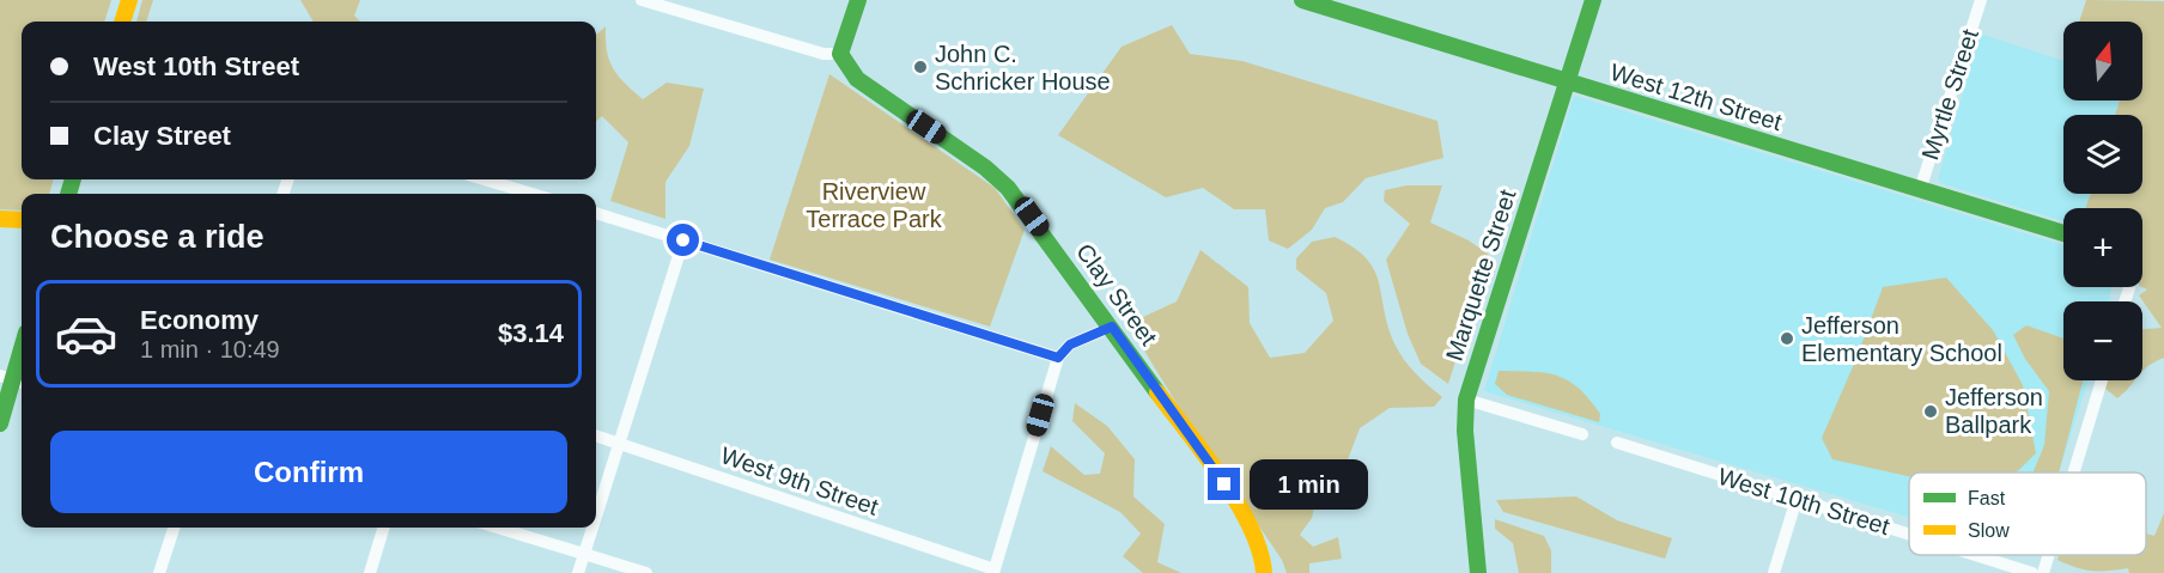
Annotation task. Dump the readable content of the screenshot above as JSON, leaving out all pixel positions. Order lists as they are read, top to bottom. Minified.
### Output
{"streets":{"street":["Myrtle Street","West 12th Street","Marquette Street","Clay Street","West 9th Street","West 10th Street"]},"crossings":[["Myrtle Street","West 12th Street"],["West 12th Street","Marquette Street"]],"parks":["Riverview Terrace Park"],"places":["John C. Schricker House","Jefferson Elementary School","Jefferson Ballpark"],"legend":["Fast","Slow"],"north":"top","page":{"map_buttons":["+","−"],"banner":["West 10th Street","Clay Street"],"heading":"Choose a ride","list":[{"name":"Economy","note":"1 min · 10:49","value":"$3.14"}],"buttons":"Confirm","bubble":"1 min"}}
